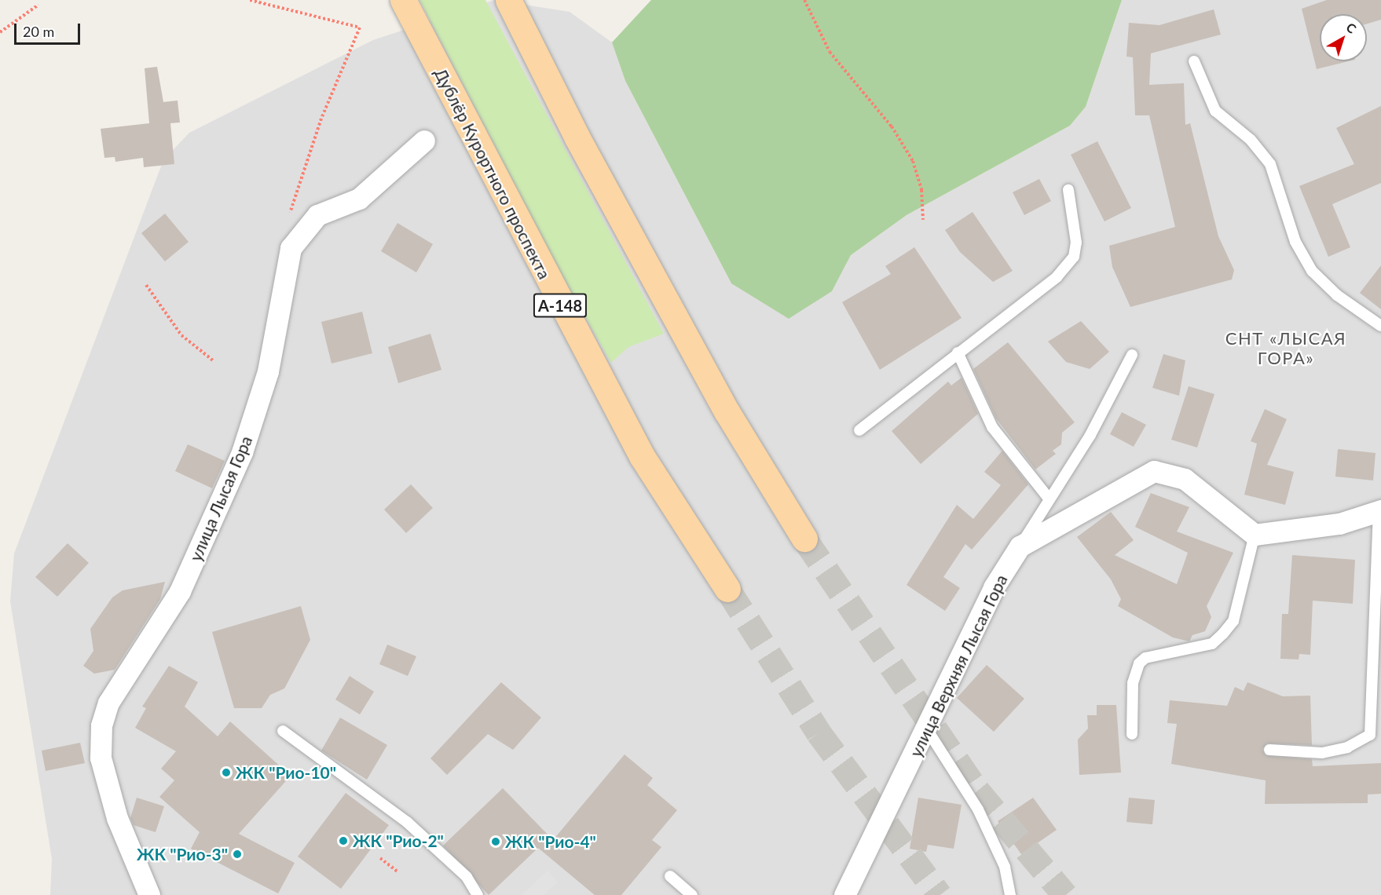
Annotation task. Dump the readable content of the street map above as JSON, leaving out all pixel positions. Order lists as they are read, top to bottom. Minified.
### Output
{"streets":{"main road":["Дублёр Курортного проспекта","А-148"],"street":["улица Лысая Гора","улица Верхняя Лысая Гора"]},"districts":["СНТ «ЛЫСАЯ ГОРА»"],"places":["ЖК \"Рио-10\"","ЖК \"Рио-2\"","ЖК \"Рио-4\"","ЖК \"Рио-3\""],"scale_bar":"20 m","north":"top right"}
